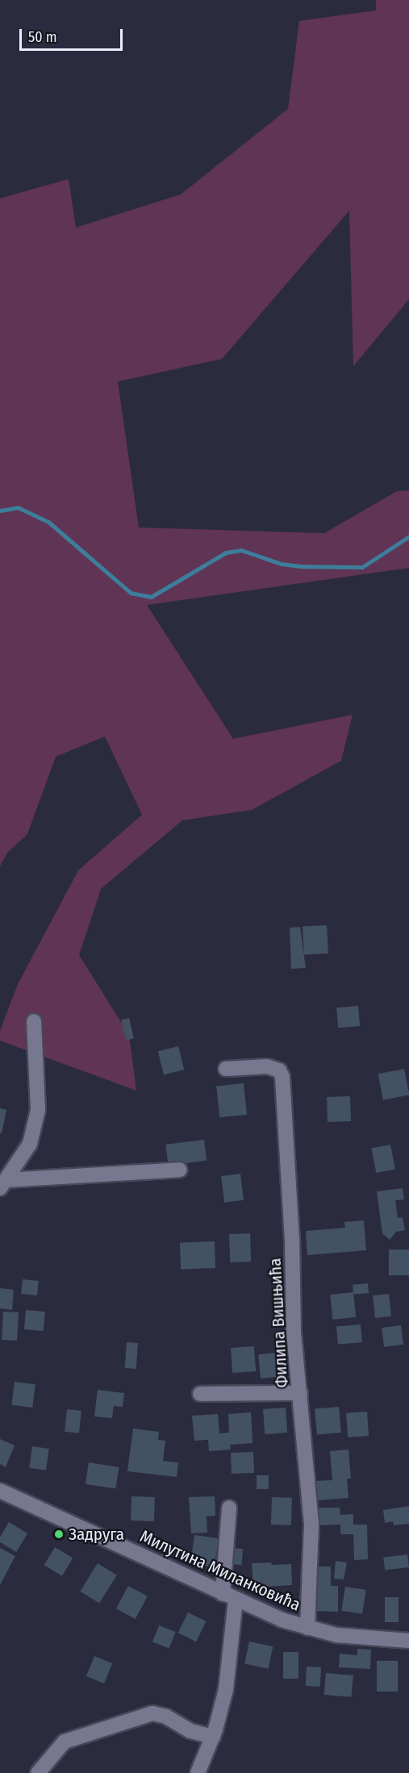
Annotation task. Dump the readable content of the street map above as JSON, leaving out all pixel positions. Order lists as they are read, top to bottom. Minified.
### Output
{"streets":{"street":["Филипа Вишњића","Милутина Миланковића"]},"crossings":[["Филипа Вишњића","Милутина Миланковића"]],"places":["Задруга"],"scale_bar":"50 m"}
